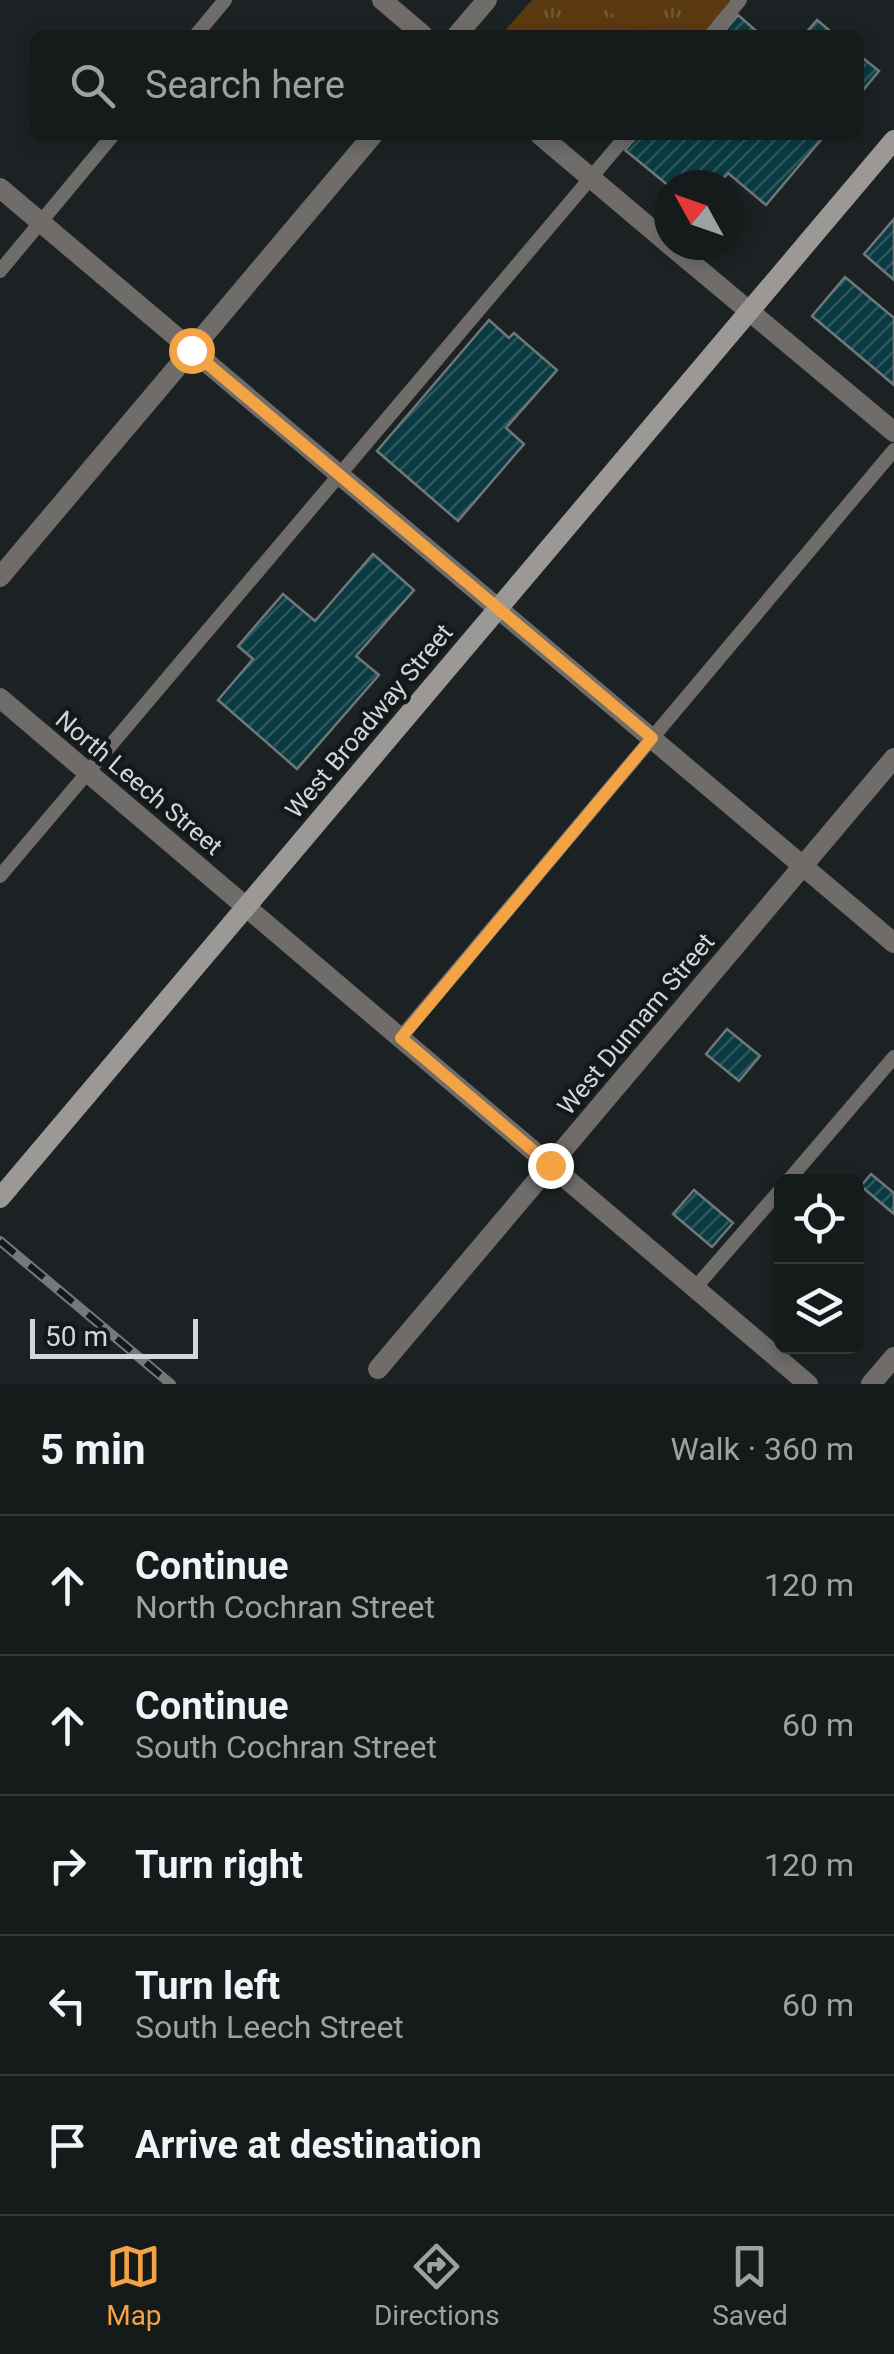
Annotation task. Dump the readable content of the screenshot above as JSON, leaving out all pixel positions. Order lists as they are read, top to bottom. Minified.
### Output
{"streets":{"main road":["West Broadway Street"],"street":["North Leech Street","West Dunnam Street"]},"crossings":[["West Broadway Street","North Leech Street"],["North Leech Street","West Dunnam Street"]],"scale_bar":"50 m","north":"top left","page":{"search":"Search here","scale":"50 m","heading":["5 min","Walk · 360 m"],"list":[["Continue","North Cochran Street","120 m"],["Continue","South Cochran Street","60 m"],["Turn right","120 m"],["Turn left","South Leech Street","60 m"],"Arrive at destination"],"nav":["Map","Directions","Saved"]}}
